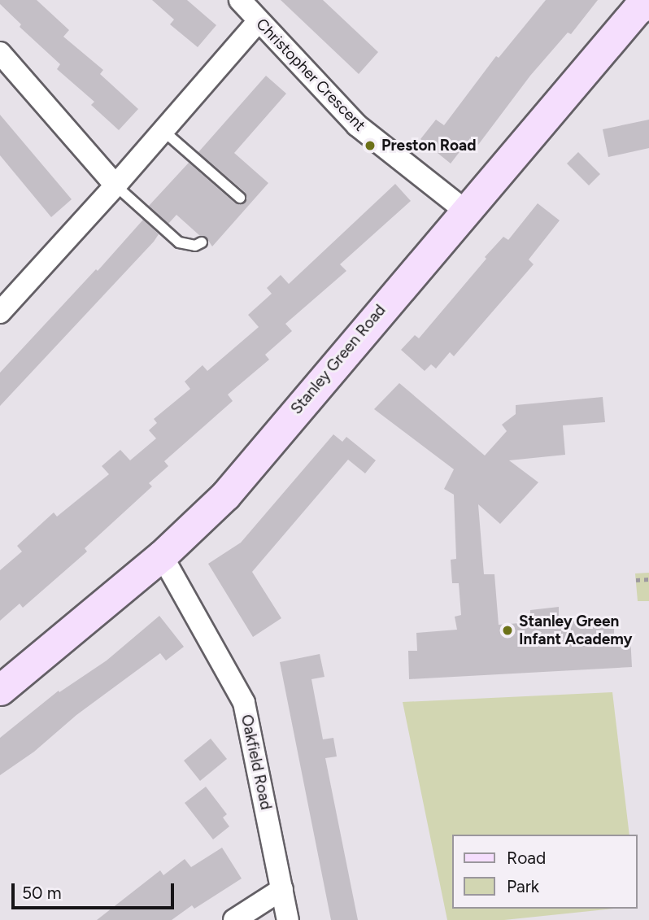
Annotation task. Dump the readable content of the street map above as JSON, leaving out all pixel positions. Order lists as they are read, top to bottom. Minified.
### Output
{"streets":{"street":["Christopher Crescent","Stanley Green Road","Oakfield Road"]},"crossings":[["Christopher Crescent","Stanley Green Road"],["Stanley Green Road","Oakfield Road"]],"places":["Preston Road","Stanley Green Infant Academy"],"legend":["Road","Park"],"scale_bar":"50 m"}
